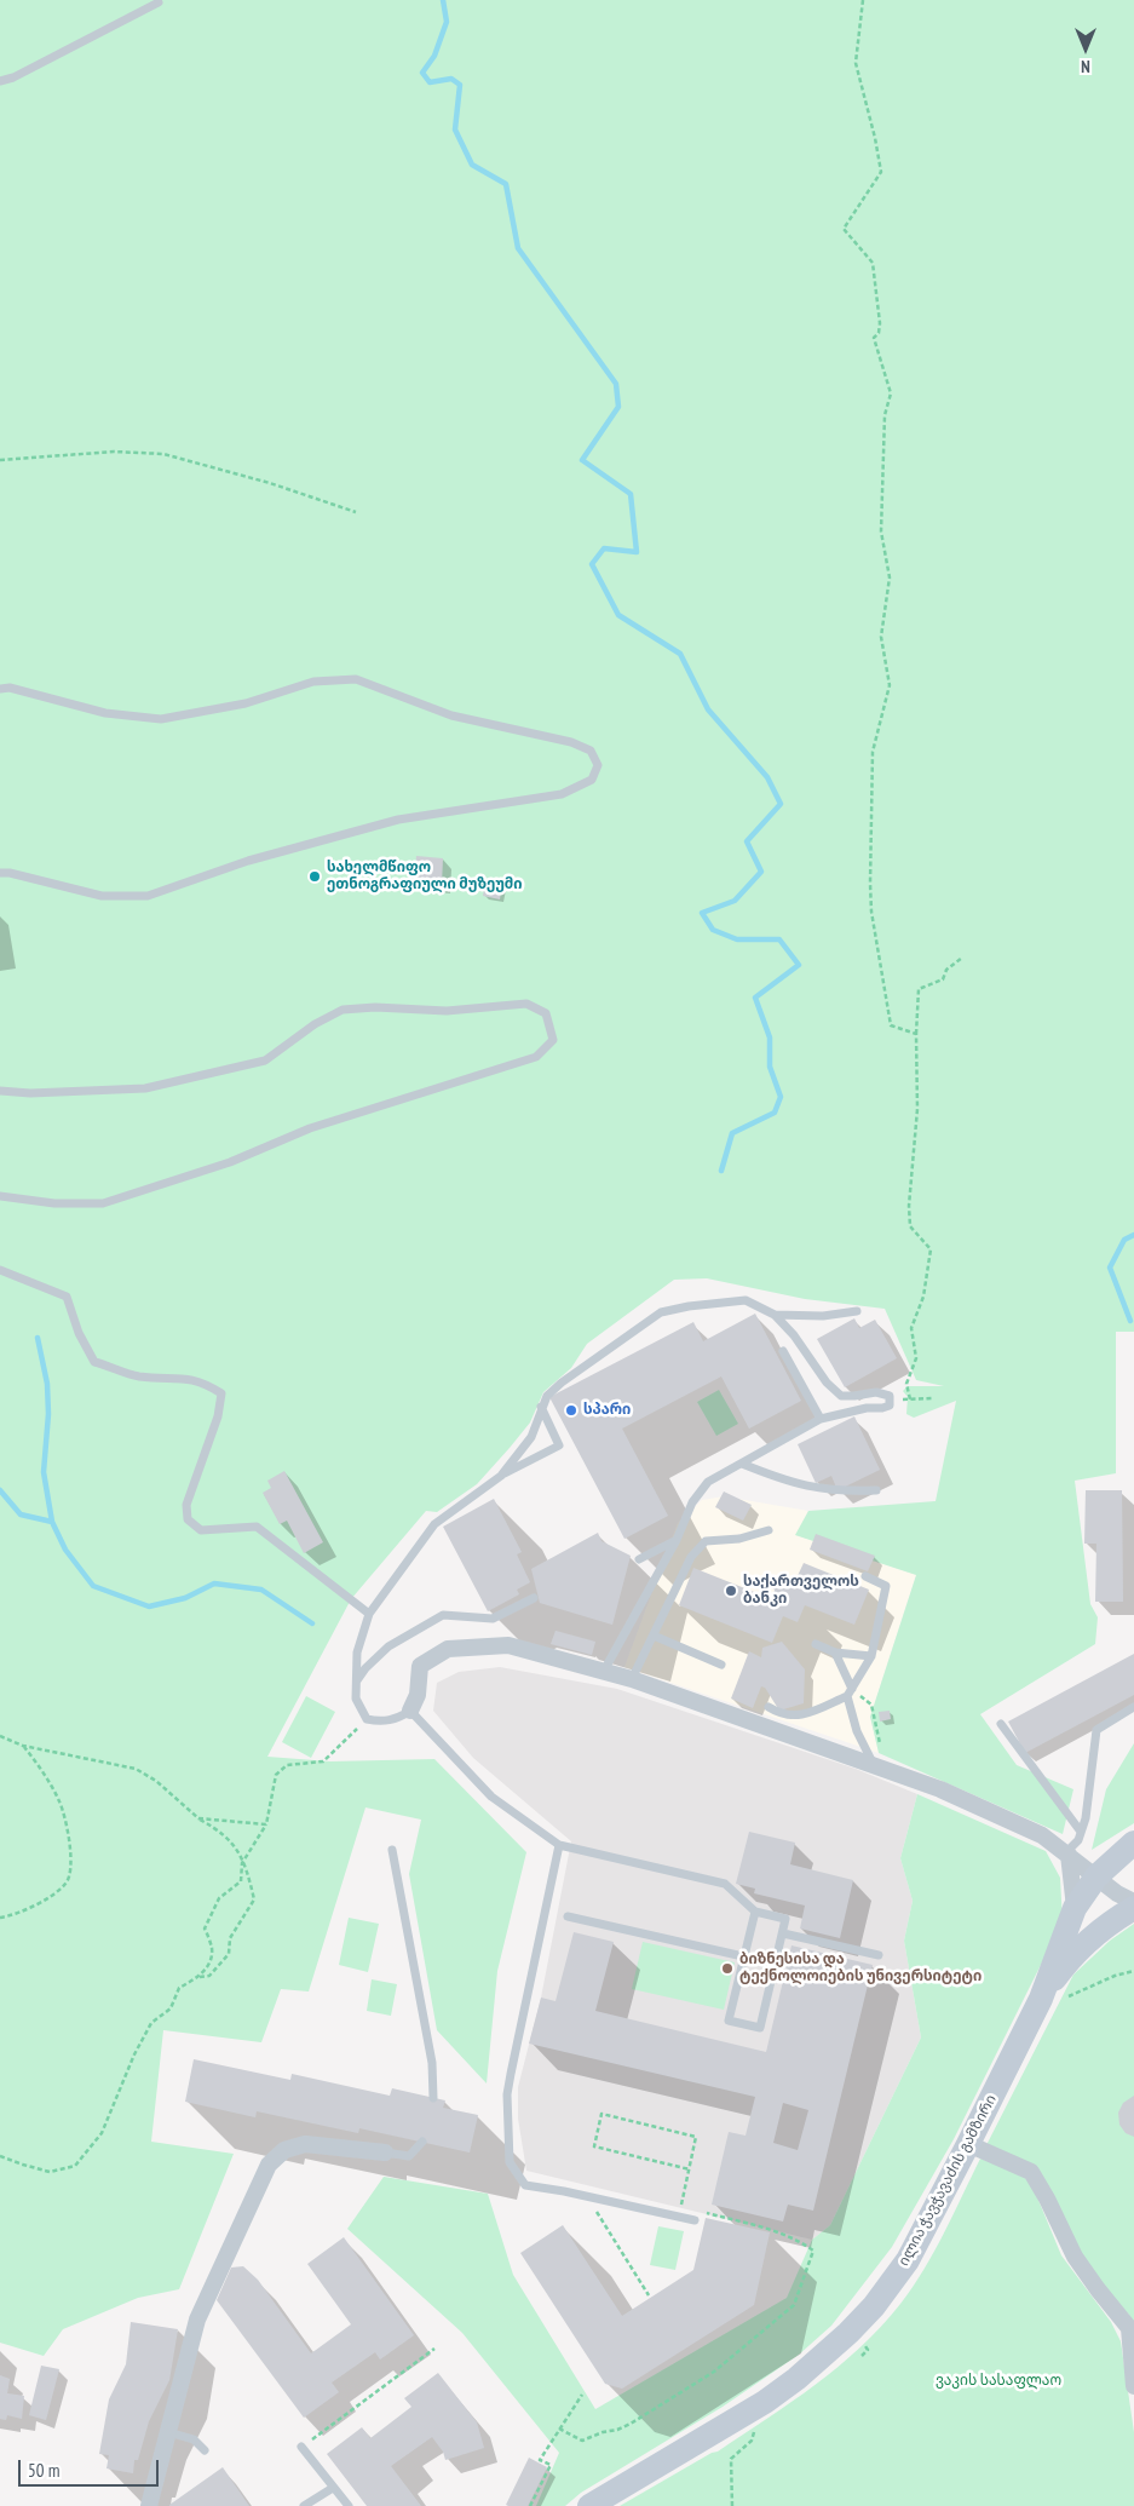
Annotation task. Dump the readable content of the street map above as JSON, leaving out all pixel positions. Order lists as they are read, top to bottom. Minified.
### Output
{"streets":{"main road":["ილია ჭავჭავაძის გამზირი"]},"parks":["ვაკის სასაფლაო"],"places":["სახელმწიფო ეთნოგრაფიული მუზეუმი","სპარი","საქართველოს ბანკი","ბიზნესისა და ტექნოლოიების უნივერსიტეტი"],"scale_bar":"50 m","north":"bottom"}
